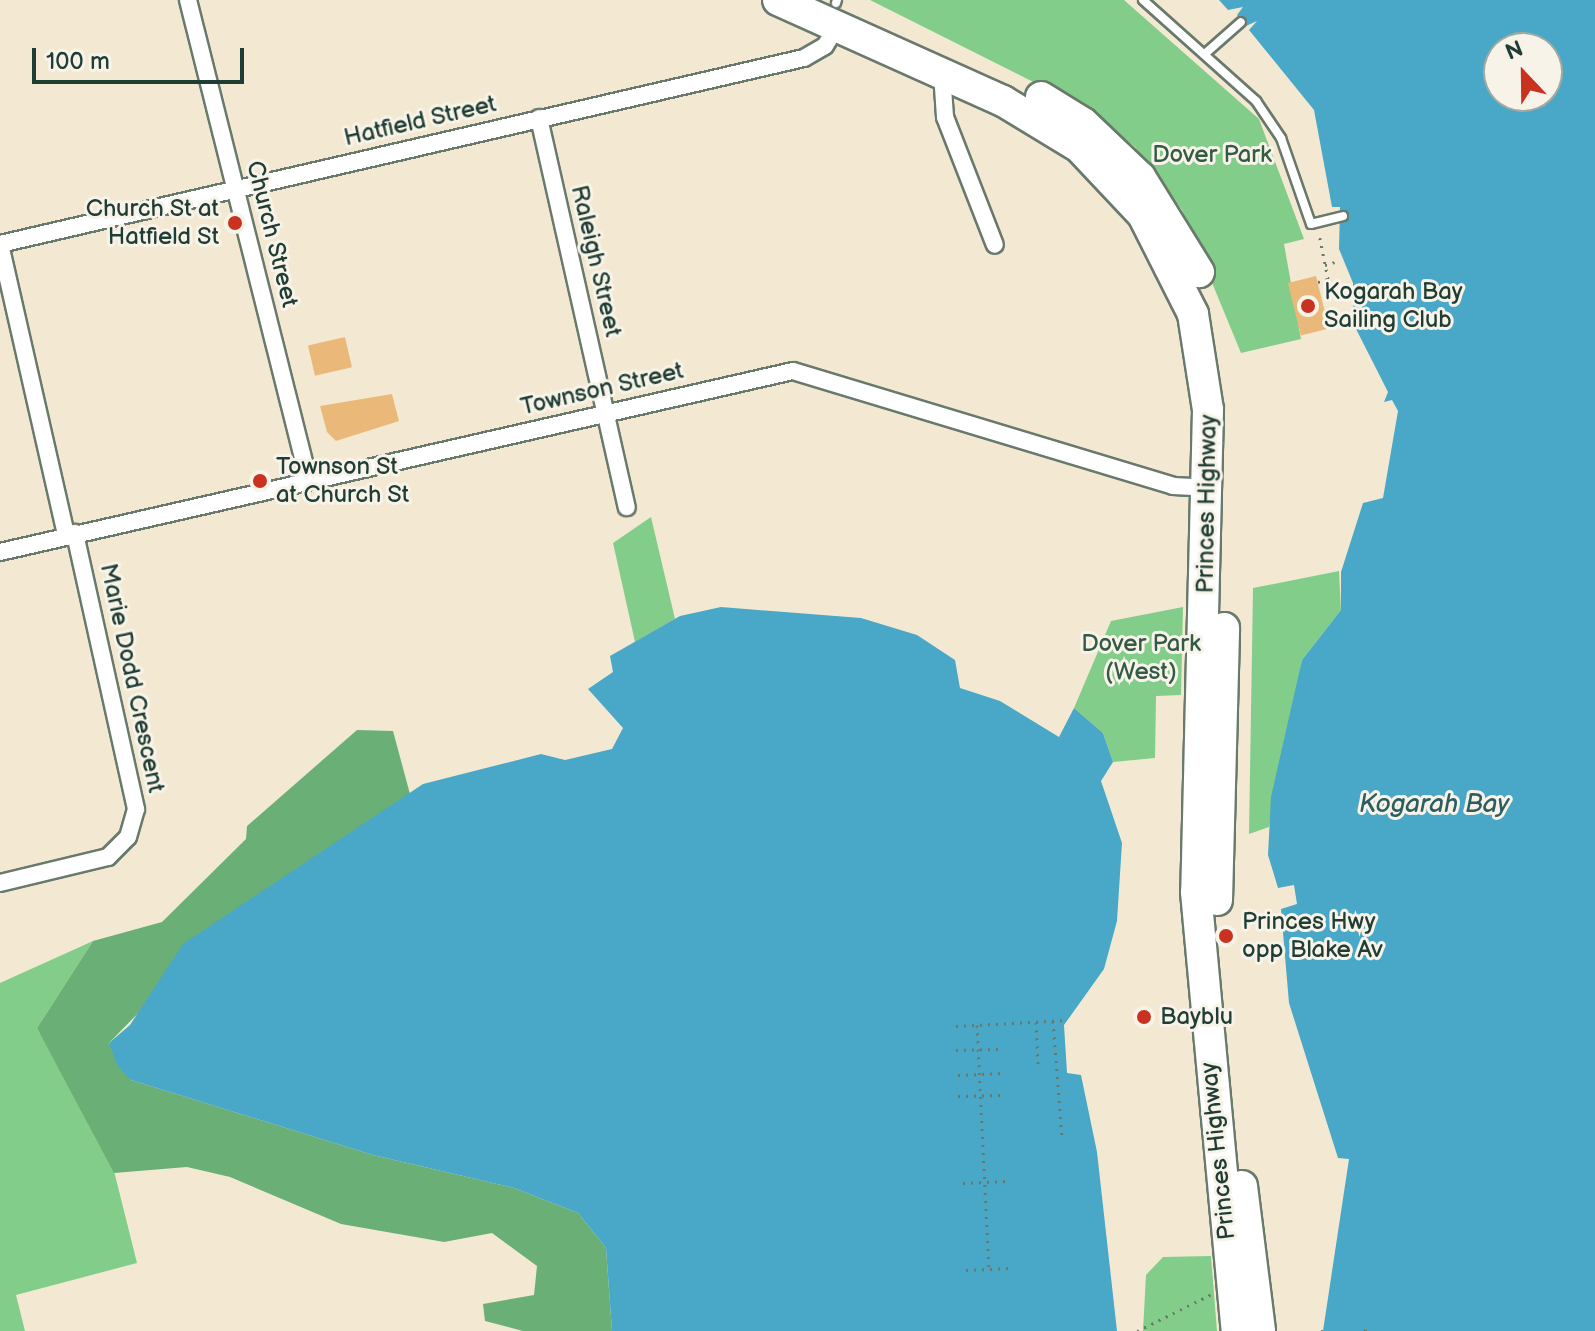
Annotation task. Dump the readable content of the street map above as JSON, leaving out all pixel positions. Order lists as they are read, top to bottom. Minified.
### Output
{"streets":{"highway":["Princes Highway"],"street":["Hatfield Street","Church Street","Raleigh Street","Townson Street","Marie Dodd Crescent"]},"crossings":[["Hatfield Street","Church Street"],["Hatfield Street","Raleigh Street"],["Hatfield Street","Princes Highway"],["Hatfield Street","Marie Dodd Crescent"],["Church Street","Townson Street"],["Raleigh Street","Townson Street"],["Townson Street","Princes Highway"],["Townson Street","Marie Dodd Crescent"]],"water":["Kogarah Bay"],"parks":["Dover Park","Dover Park (West)"],"places":["Church St at Hatfield St","Kogarah Bay Sailing Club","Townson St at Church St","Princes Hwy opp Blake Av","Bayblu"],"scale_bar":"100 m","north":"top"}
